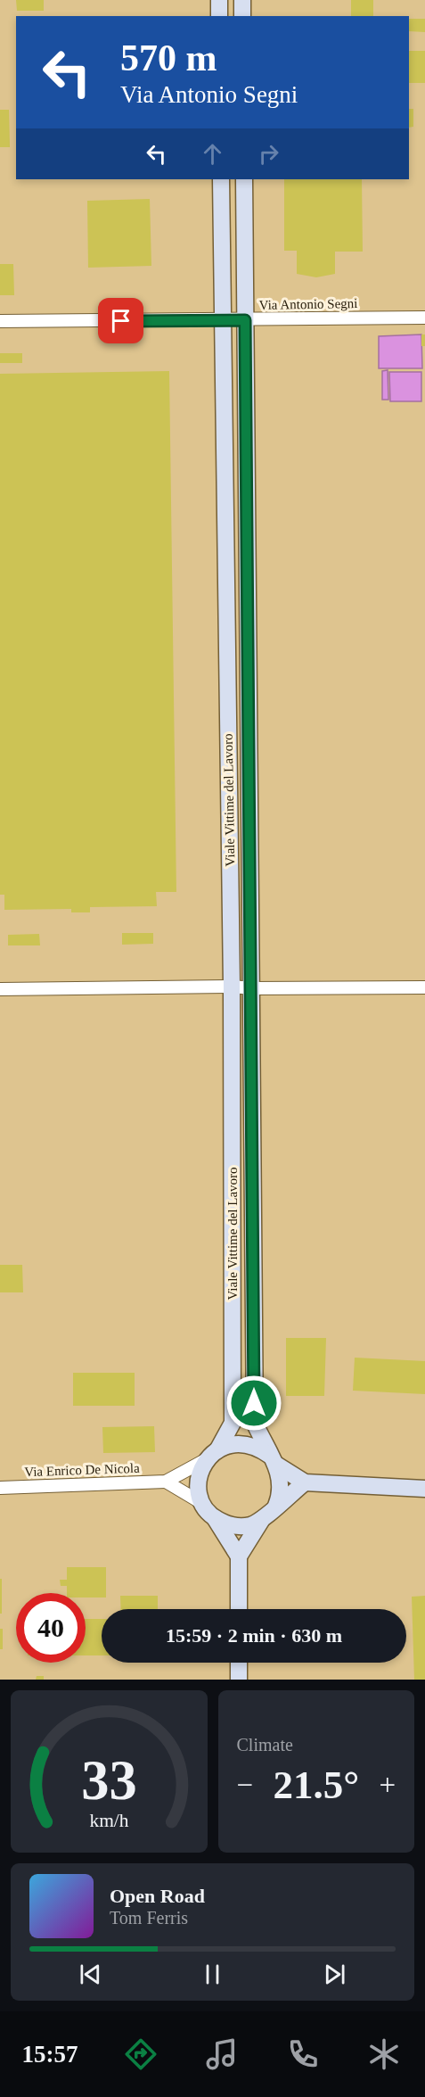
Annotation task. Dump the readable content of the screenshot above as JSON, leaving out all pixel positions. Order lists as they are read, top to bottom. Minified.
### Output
{"streets":{"street":["Via Antonio Segni","Viale Vittime del Lavoro","Via Enrico De Nicola"]},"crossings":[["Via Antonio Segni","Viale Vittime del Lavoro"],["Viale Vittime del Lavoro","Via Enrico De Nicola"]],"page":{"turn":["570 m","Via Antonio Segni"],"limit":"40","trip":"15:59 · 2 min · 630 m","tile":"Climate","heat":["−","21.5°","+"],"song":["Open Road","Tom Ferris"],"tabs":"15:57","gauge":["33","km/h"]}}
